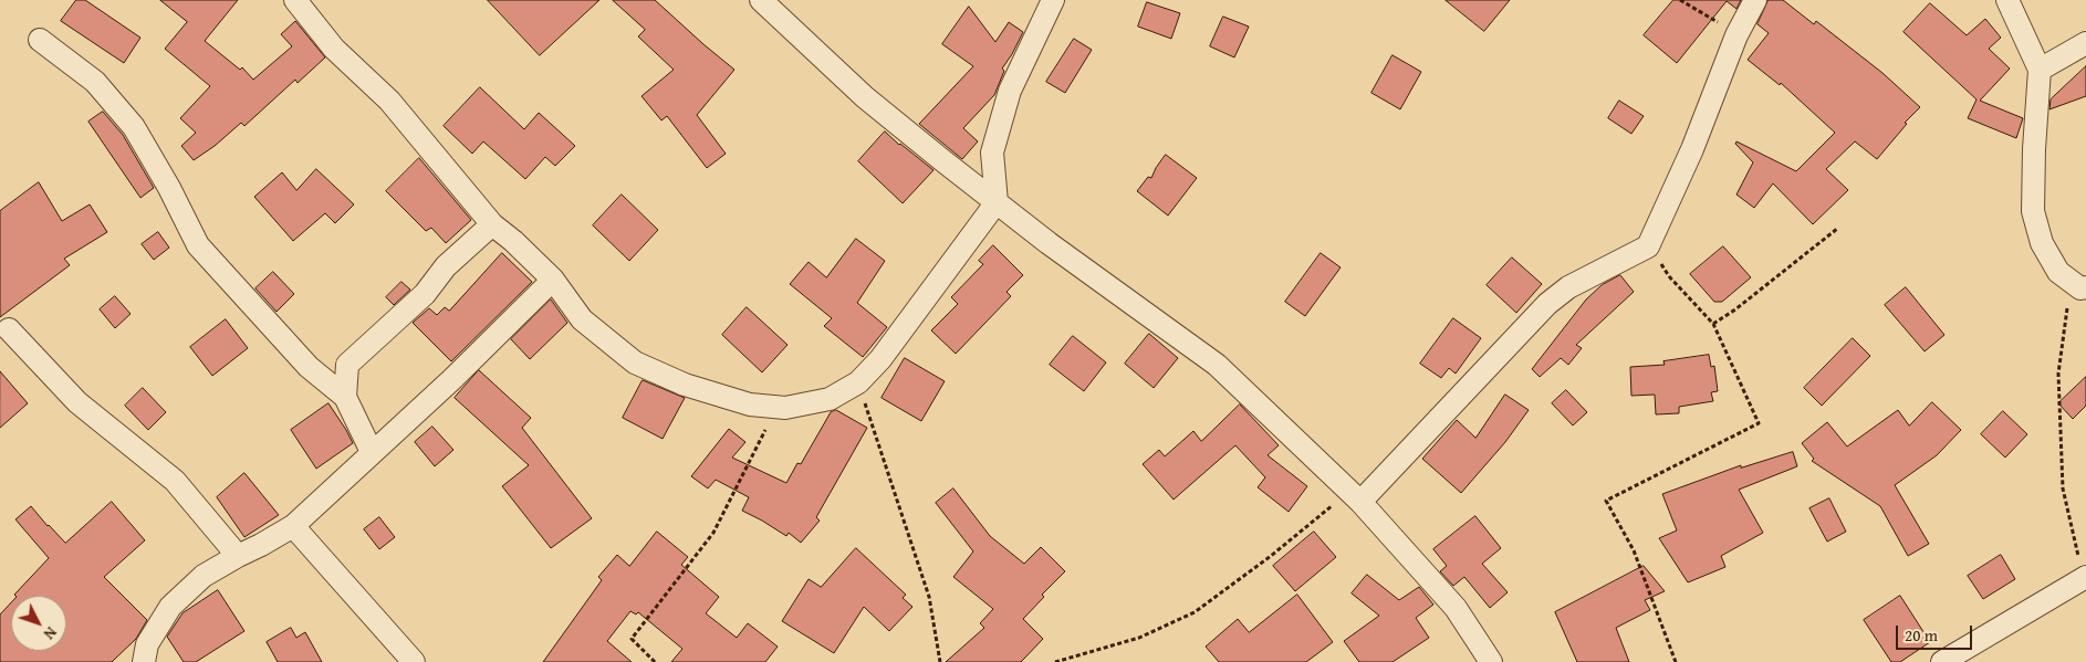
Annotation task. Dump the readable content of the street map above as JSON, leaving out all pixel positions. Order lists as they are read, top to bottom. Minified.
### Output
{"scale_bar":"20 m","north":"bottom right"}
